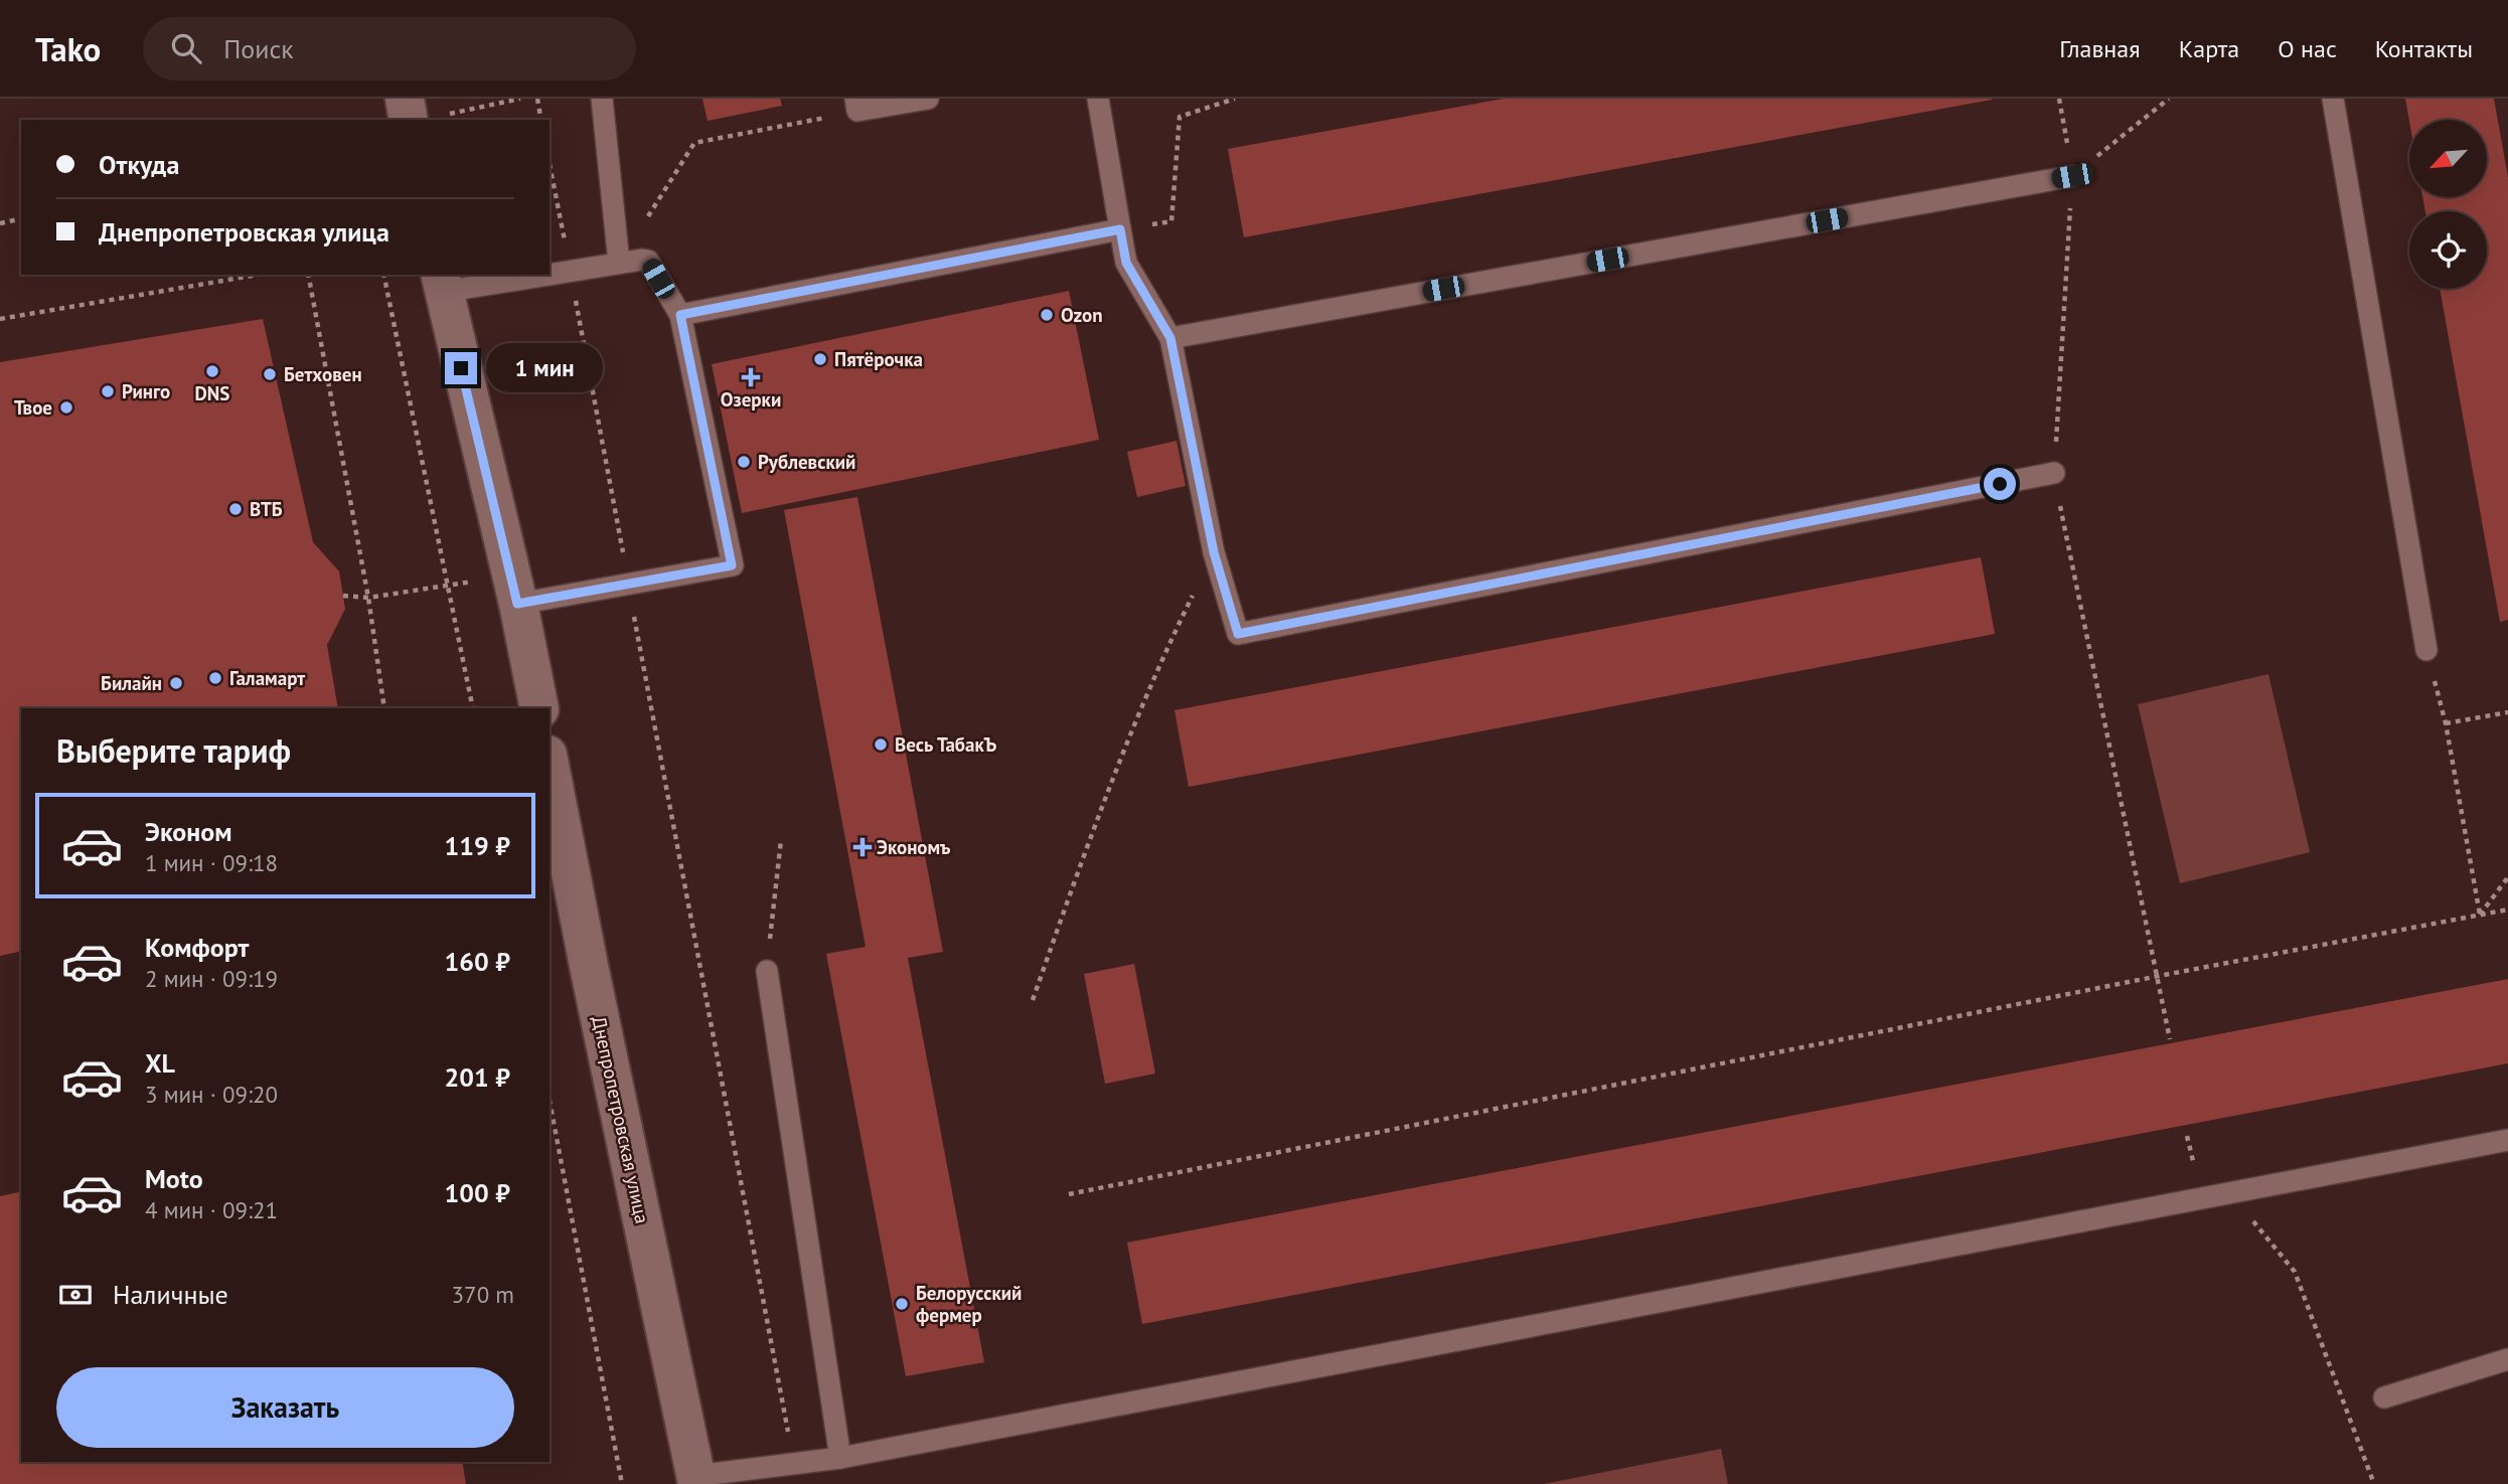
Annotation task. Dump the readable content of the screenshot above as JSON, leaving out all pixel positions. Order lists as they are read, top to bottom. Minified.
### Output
{"streets":{"street":["Днепропетровская улица"]},"places":{"other":["Ozon","Пятёрочка","DNS","Бетховен","Ринго","Твое","Рублевский","ВТБ","Галамарт","Билайн","Весь ТабакЪ","Белорусский фермер"],"health":["Озерки","Экономъ"]},"north":"bottom left","page":{"header":"Tako","search":"Поиск","nav":["Главная","Карта","О нас","Контакты"],"banner":["Откуда","Днепропетровская улица"],"bubble":"1 мин","heading":"Выберите тариф","list":[{"name":"Эконом","note":"1 мин · 09:18","value":"119 ₽"},{"name":"Комфорт","note":"2 мин · 09:19","value":"160 ₽"},{"name":"XL","note":"3 мин · 09:20","value":"201 ₽"},{"name":"Moto","note":"4 мин · 09:21","value":"100 ₽"}],"pay":["Наличные","370 m"],"buttons":"Заказать"}}
